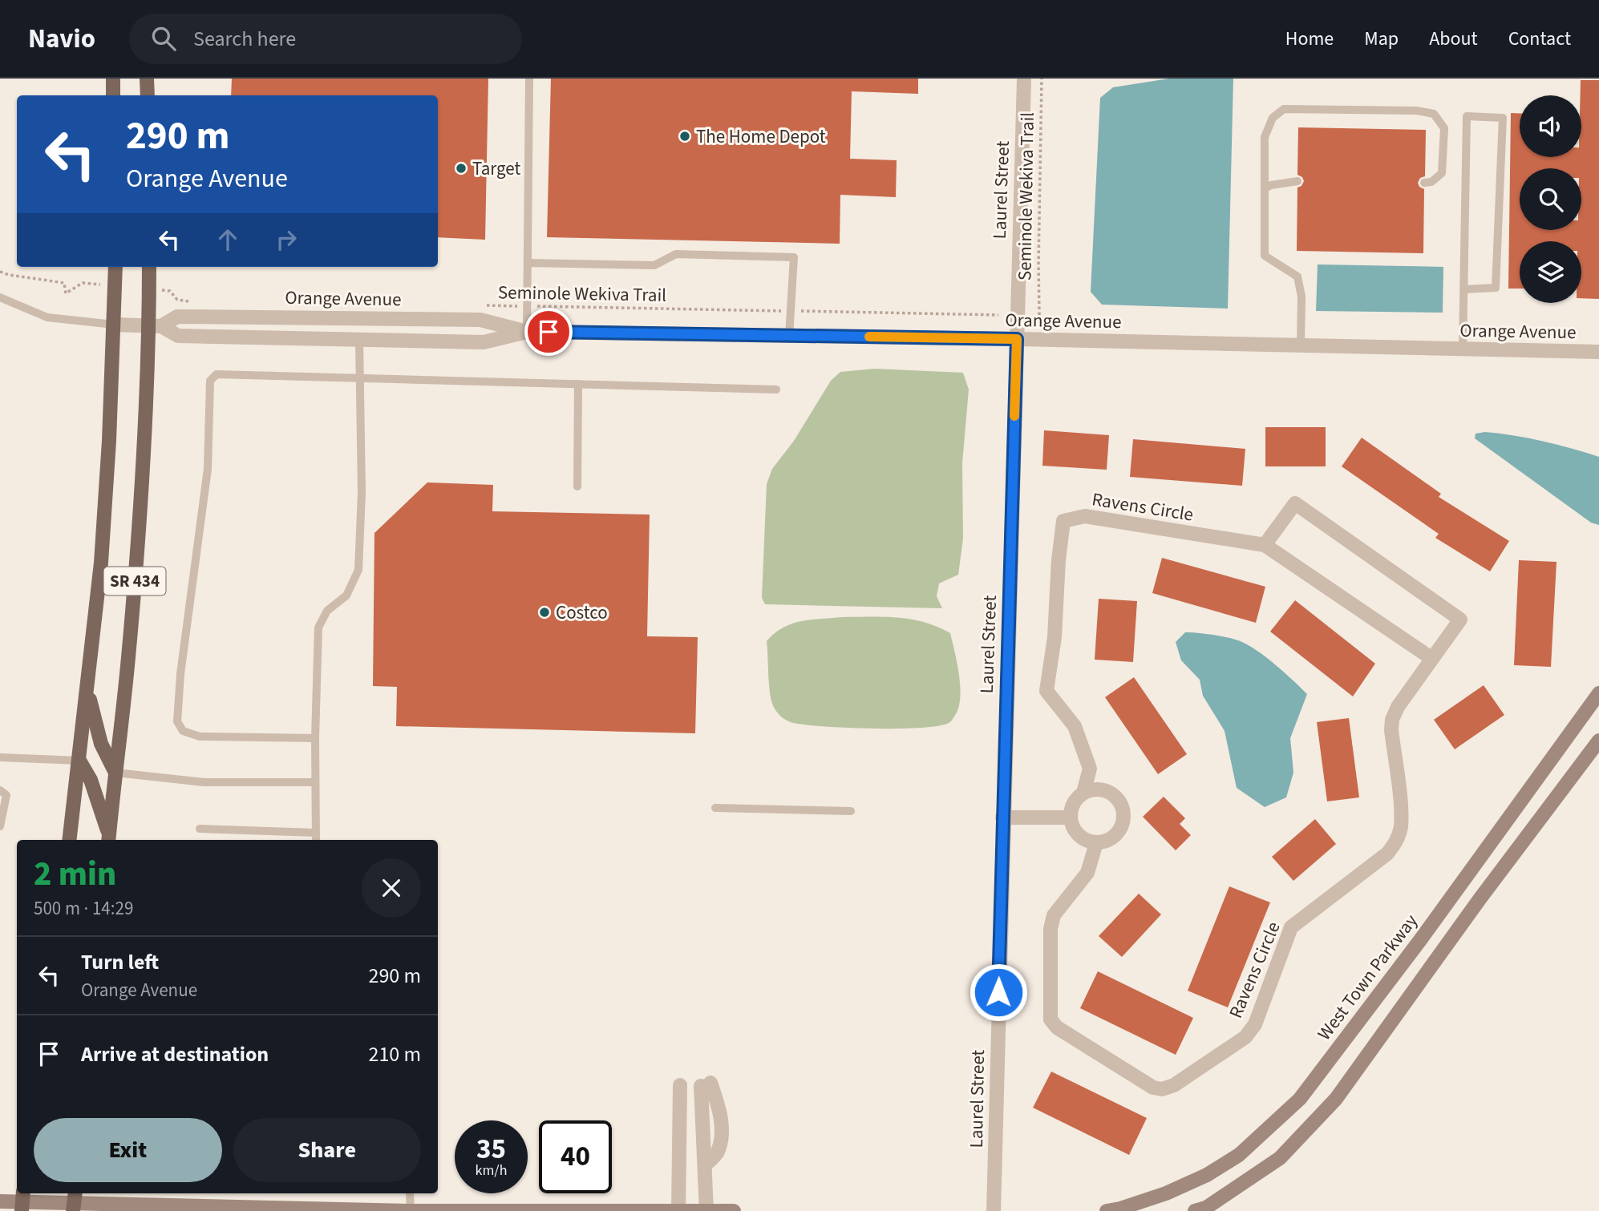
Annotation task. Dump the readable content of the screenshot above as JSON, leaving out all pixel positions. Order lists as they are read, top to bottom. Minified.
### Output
{"streets":{"main road":["SR 434","West Town Parkway"],"street":["Laurel Street","Orange Avenue","Ravens Circle"],"path":["Seminole Wekiva Trail"]},"crossings":[["Laurel Street","Orange Avenue"],["Orange Avenue","SR 434"]],"places":["The Home Depot","Target","Costco"],"page":{"header":"Navio","search":"Search here","nav":["Home","Map","About","Contact"],"turn":["290 m","Orange Avenue"],"heading":["2 min","500 m · 14:29"],"list":[{"name":"Turn left","note":"Orange Avenue","value":"290 m"},{"name":"Arrive at destination","value":"210 m"}],"buttons":["Exit","Share"],"speed":"35 km/h","limit":"40"}}
